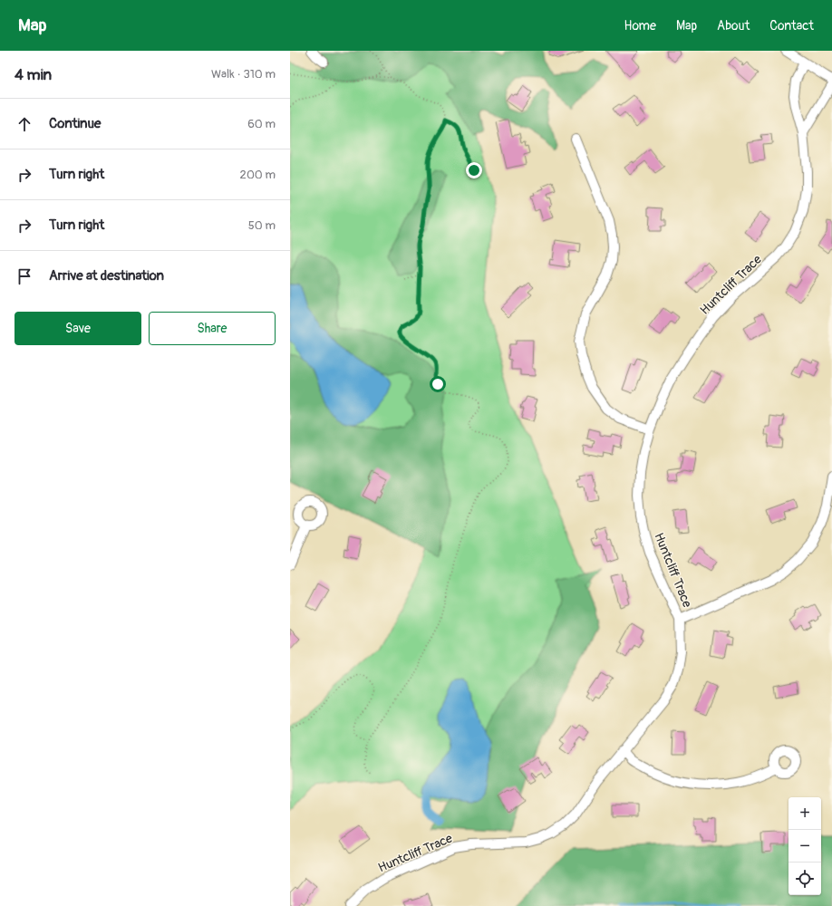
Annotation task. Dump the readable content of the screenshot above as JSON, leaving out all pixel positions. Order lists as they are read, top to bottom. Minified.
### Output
{"streets":{"street":["Huntcliff Trace"]},"page":{"header":"Map","nav":["Home","Map","About","Contact"],"heading":["4 min","Walk · 310 m"],"list":[["Continue","60 m"],["Turn right","200 m"],["Turn right","50 m"],"Arrive at destination"],"buttons":["Save","Share"],"map_buttons":["+","−"]}}
